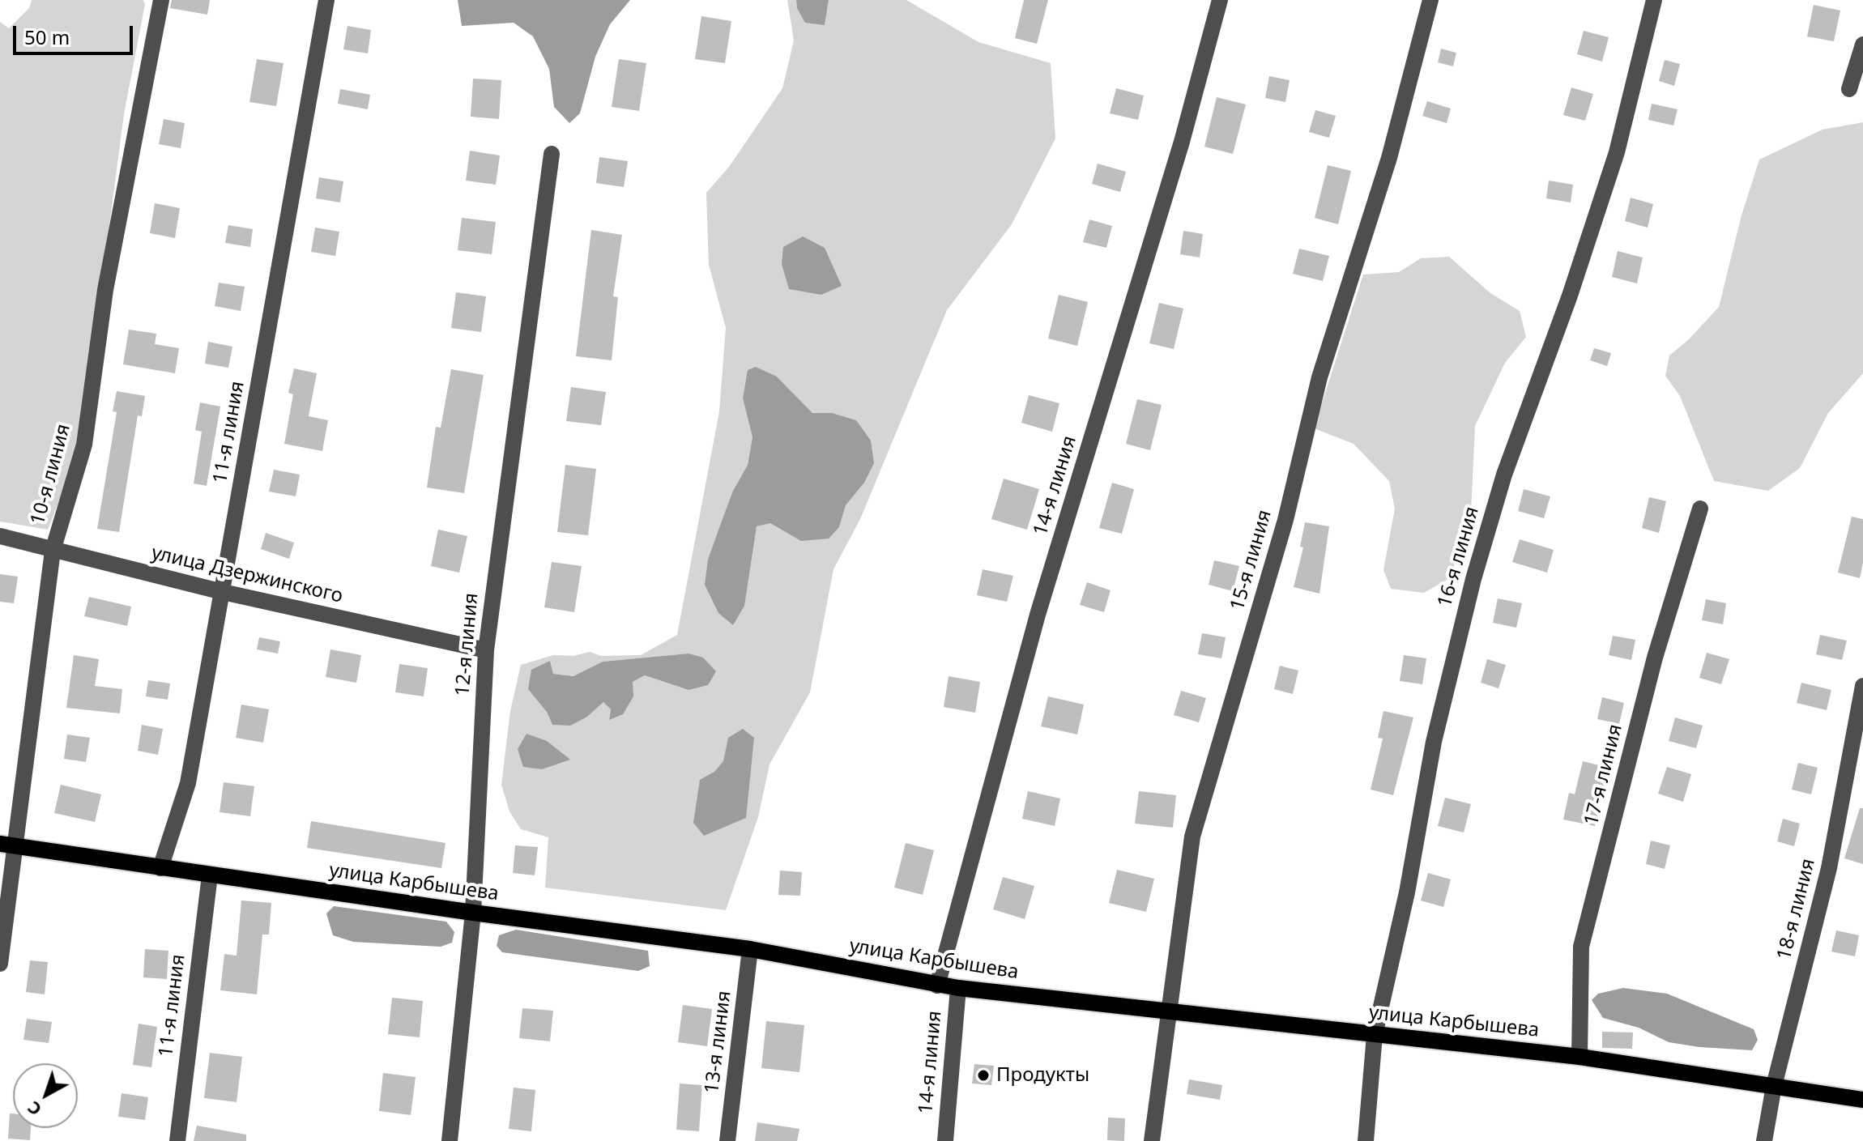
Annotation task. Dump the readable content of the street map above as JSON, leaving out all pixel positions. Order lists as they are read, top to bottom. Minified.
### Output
{"streets":{"main road":["улица Карбышева"],"street":["11-я линия","10-я линия","14-я линия","16-я линия","15-я линия","улица Дзержинского","12-я линия","17-я линия","18-я линия","13-я линия"]},"crossings":[["11-я линия","улица Дзержинского"],["11-я линия","улица Карбышева"],["10-я линия","улица Дзержинского"],["10-я линия","улица Карбышева"],["14-я линия","улица Карбышева"],["16-я линия","улица Карбышева"],["15-я линия","улица Карбышева"],["улица Дзержинского","12-я линия"],["12-я линия","улица Карбышева"],["17-я линия","улица Карбышева"],["улица Карбышева","18-я линия"],["улица Карбышева","13-я линия"]],"places":["Продукты"],"scale_bar":"50 m","north":"bottom left"}
